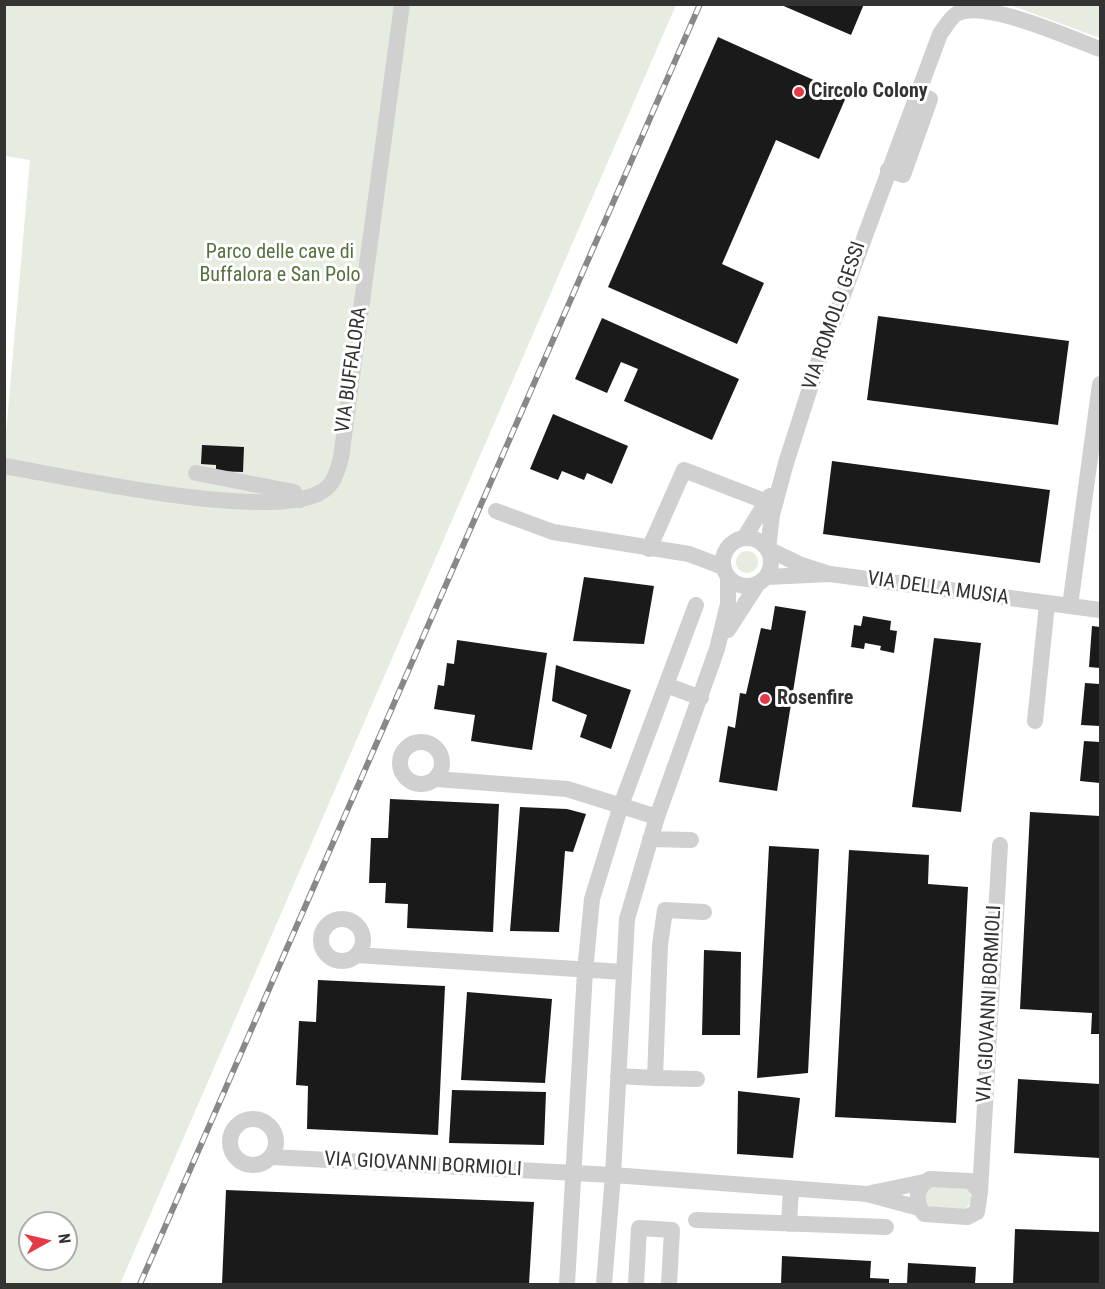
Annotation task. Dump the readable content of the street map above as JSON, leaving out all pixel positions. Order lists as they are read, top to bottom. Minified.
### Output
{"streets":{"street":["VIA ROMOLO GESSI","VIA BUFFALORA","VIA DELLA MUSIA","VIA GIOVANNI BORMIOLI"]},"crossings":[["VIA ROMOLO GESSI","VIA DELLA MUSIA"]],"parks":["Parco delle cave di Buffalora e San Polo"],"places":["Circolo Colony","Rosenfire"],"north":"right"}
